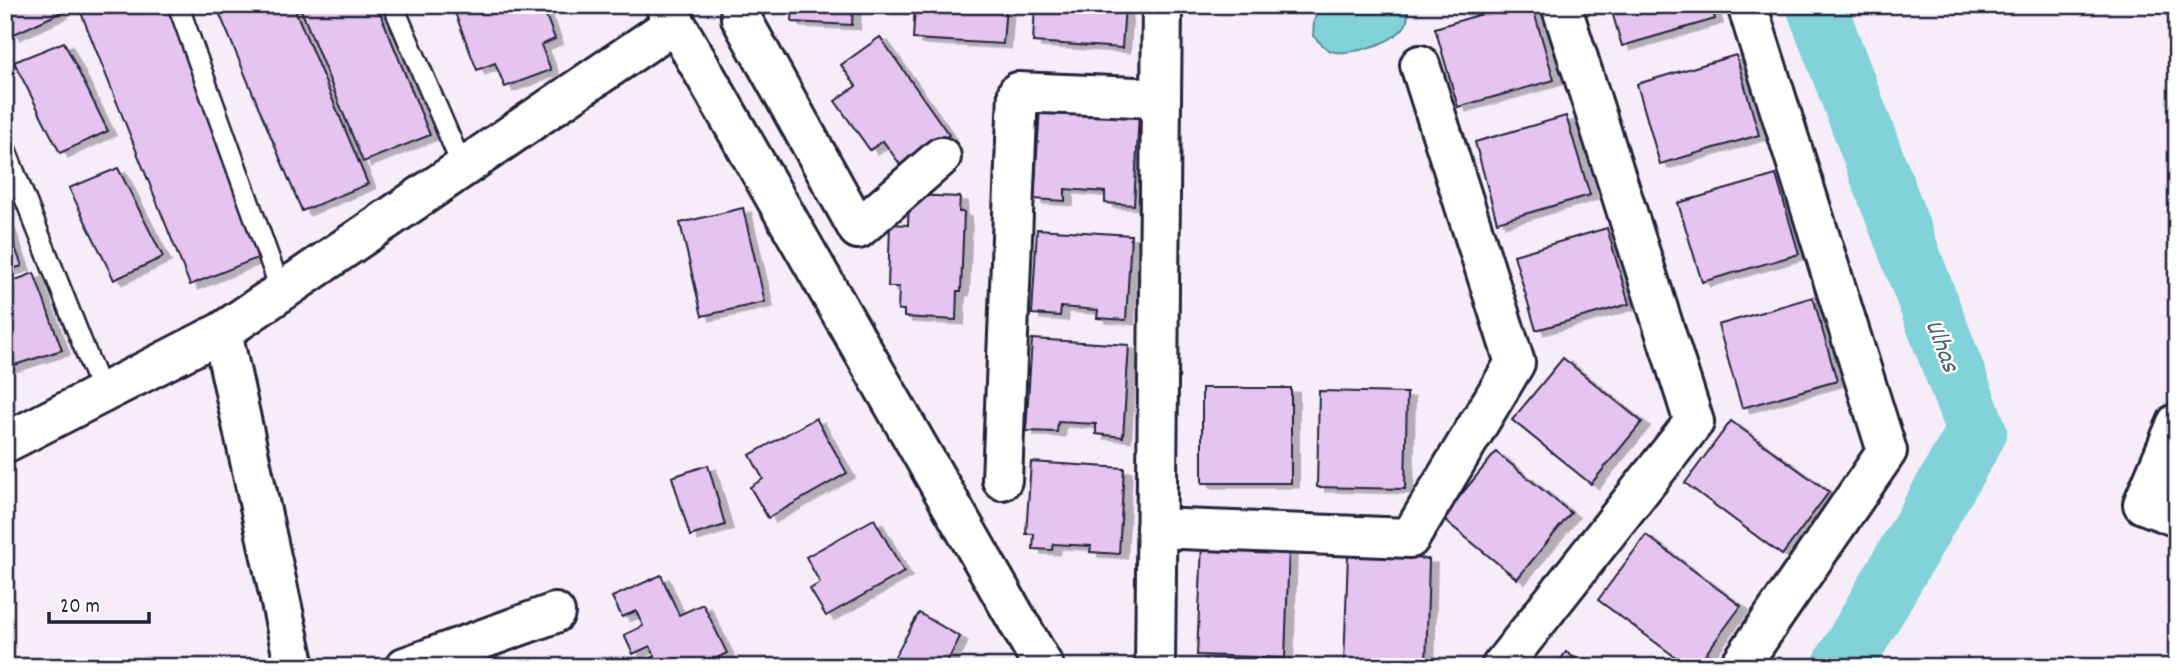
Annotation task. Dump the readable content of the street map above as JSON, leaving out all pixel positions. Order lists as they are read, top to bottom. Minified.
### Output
{"water":["Ulhas"],"scale_bar":"20 m"}
